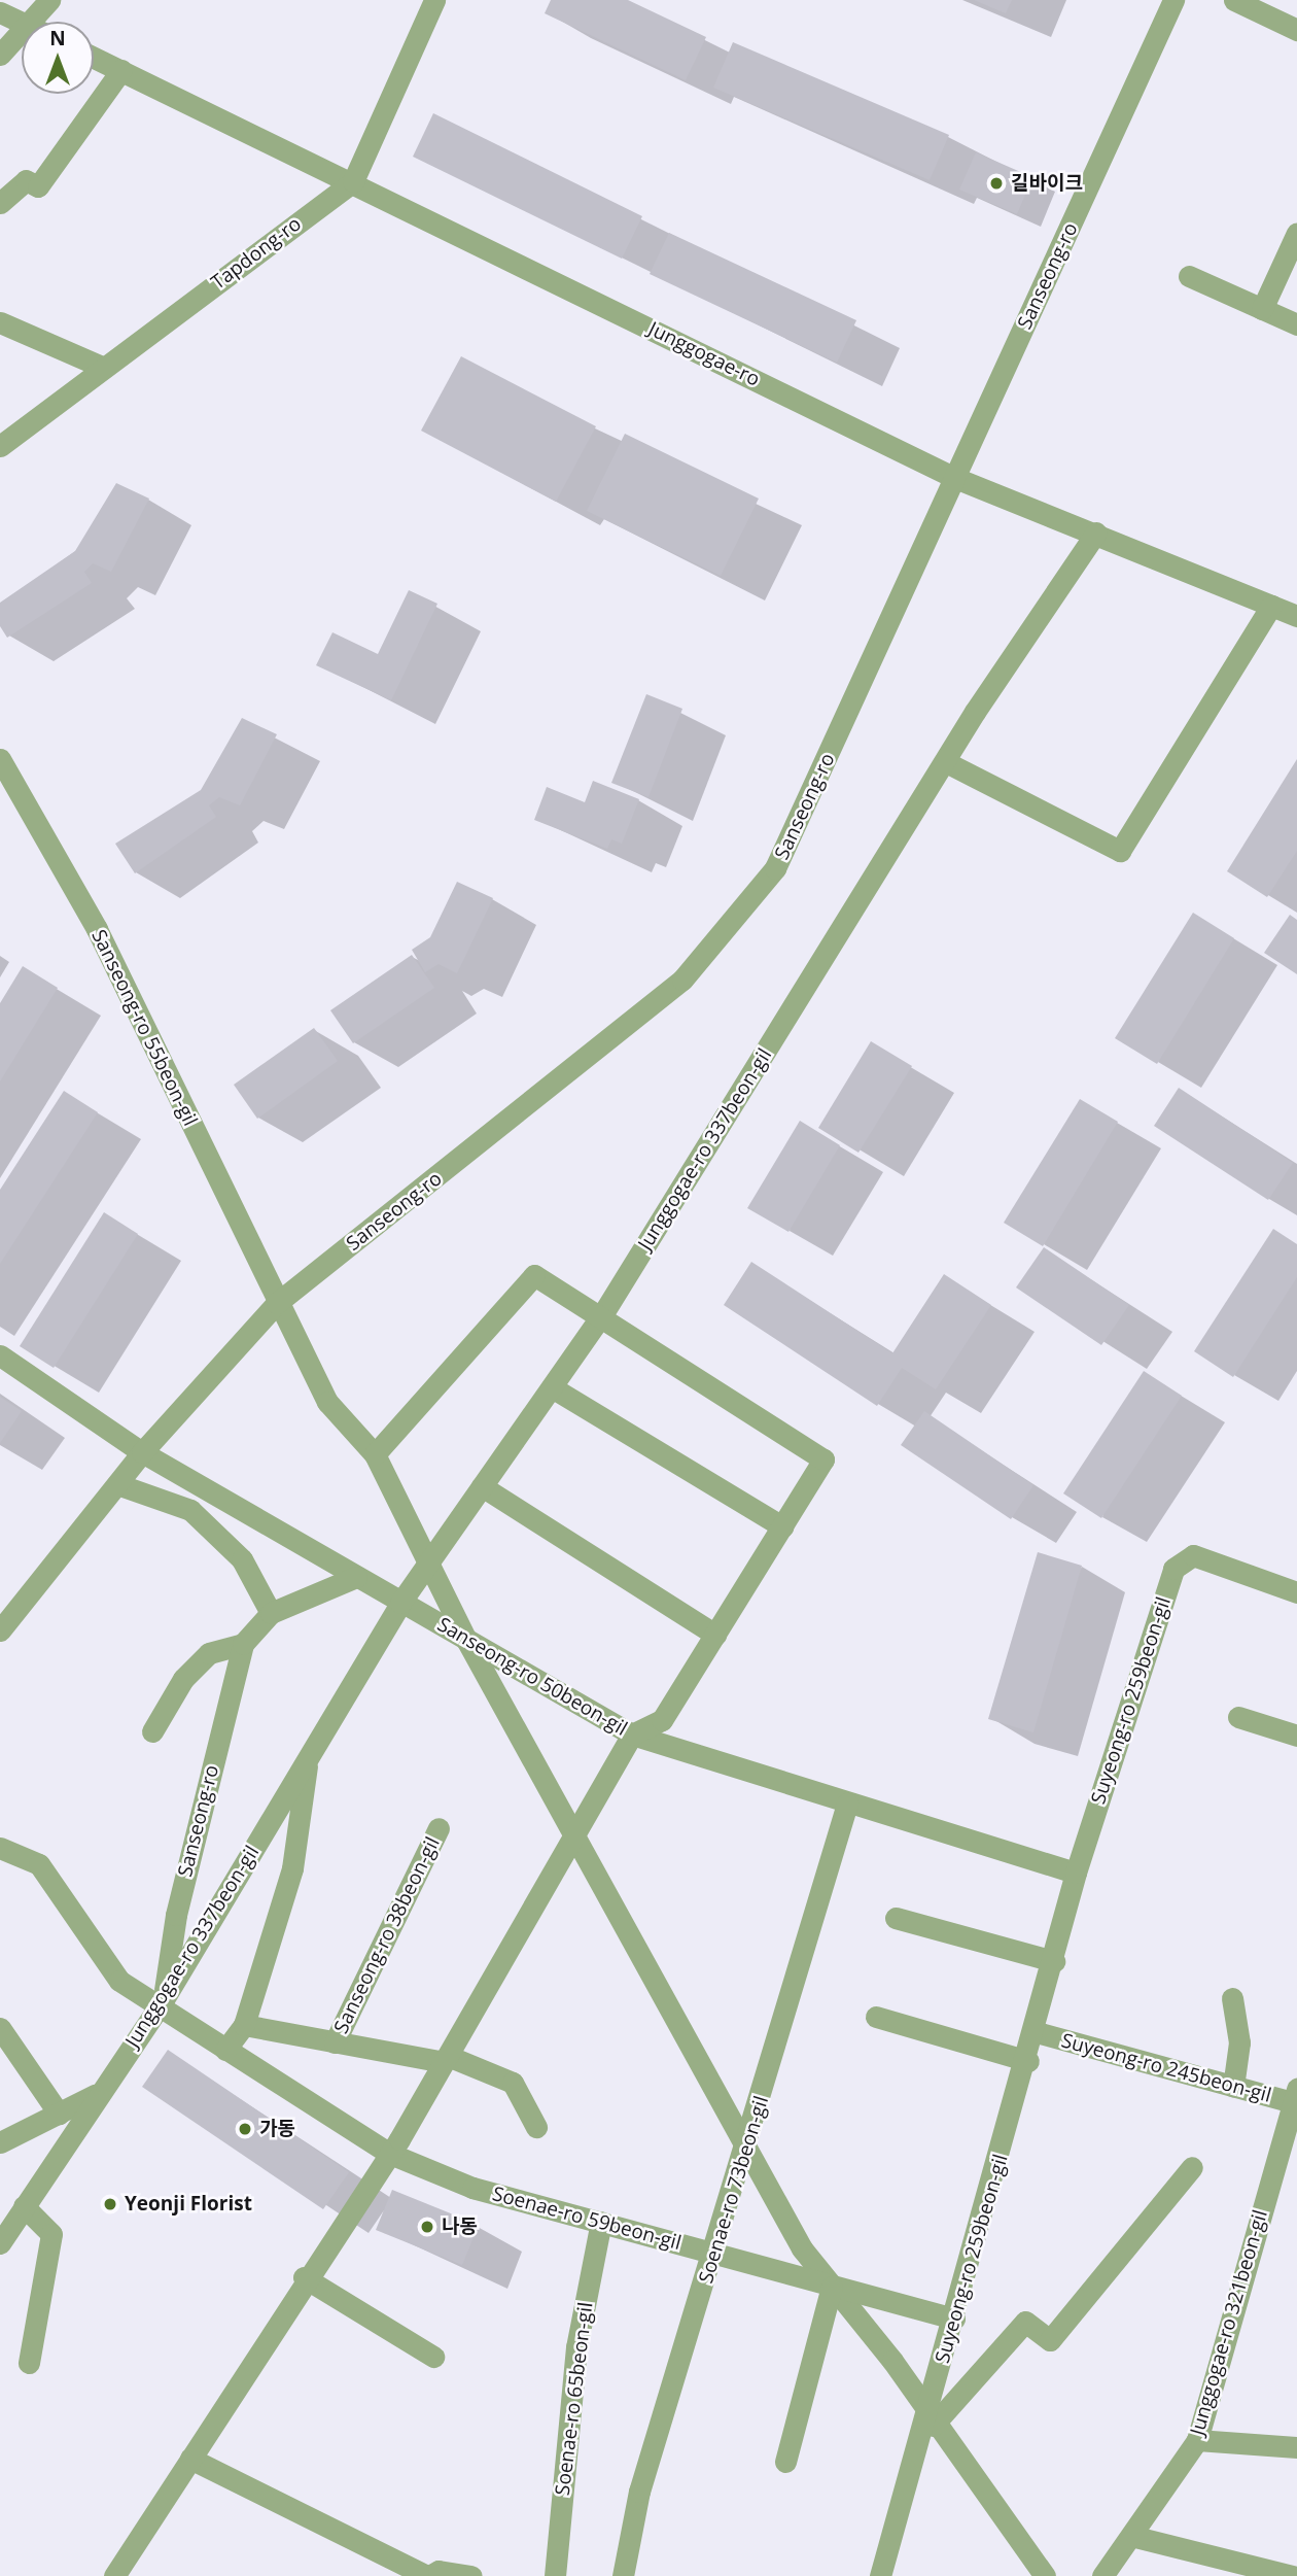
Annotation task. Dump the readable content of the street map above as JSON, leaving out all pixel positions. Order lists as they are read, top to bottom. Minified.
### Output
{"streets":{"street":["Tapdong-ro","Sanseong-ro","Junggogae-ro","Sanseong-ro 55beon-gil","Junggogae-ro 337beon-gil","Sanseong-ro 50beon-gil","Suyeong-ro 259beon-gil","Sanseong-ro 38beon-gil","Suyeong-ro 245beon-gil","Soenae-ro 73beon-gil","Soenae-ro 59beon-gil","Junggogae-ro 321beon-gil","Soenae-ro 65beon-gil"]},"crossings":[["Tapdong-ro","Junggogae-ro"],["Sanseong-ro","Junggogae-ro"],["Sanseong-ro","Sanseong-ro 55beon-gil"],["Sanseong-ro","Junggogae-ro 337beon-gil"],["Sanseong-ro","Sanseong-ro 50beon-gil"],["Sanseong-ro","Soenae-ro 59beon-gil"],["Junggogae-ro","Junggogae-ro 337beon-gil"],["Sanseong-ro 55beon-gil","Junggogae-ro 337beon-gil"],["Sanseong-ro 55beon-gil","Sanseong-ro 50beon-gil"],["Junggogae-ro 337beon-gil","Sanseong-ro 50beon-gil"],["Junggogae-ro 337beon-gil","Sanseong-ro 38beon-gil"],["Junggogae-ro 337beon-gil","Soenae-ro 59beon-gil"],["Sanseong-ro 50beon-gil","Suyeong-ro 259beon-gil"],["Sanseong-ro 50beon-gil","Soenae-ro 73beon-gil"],["Suyeong-ro 259beon-gil","Suyeong-ro 245beon-gil"],["Suyeong-ro 259beon-gil","Soenae-ro 59beon-gil"],["Suyeong-ro 245beon-gil","Junggogae-ro 321beon-gil"],["Soenae-ro 73beon-gil","Soenae-ro 59beon-gil"],["Soenae-ro 59beon-gil","Soenae-ro 65beon-gil"]],"places":["길바이크","가동","Yeonji Florist","나동"],"north":"top"}
